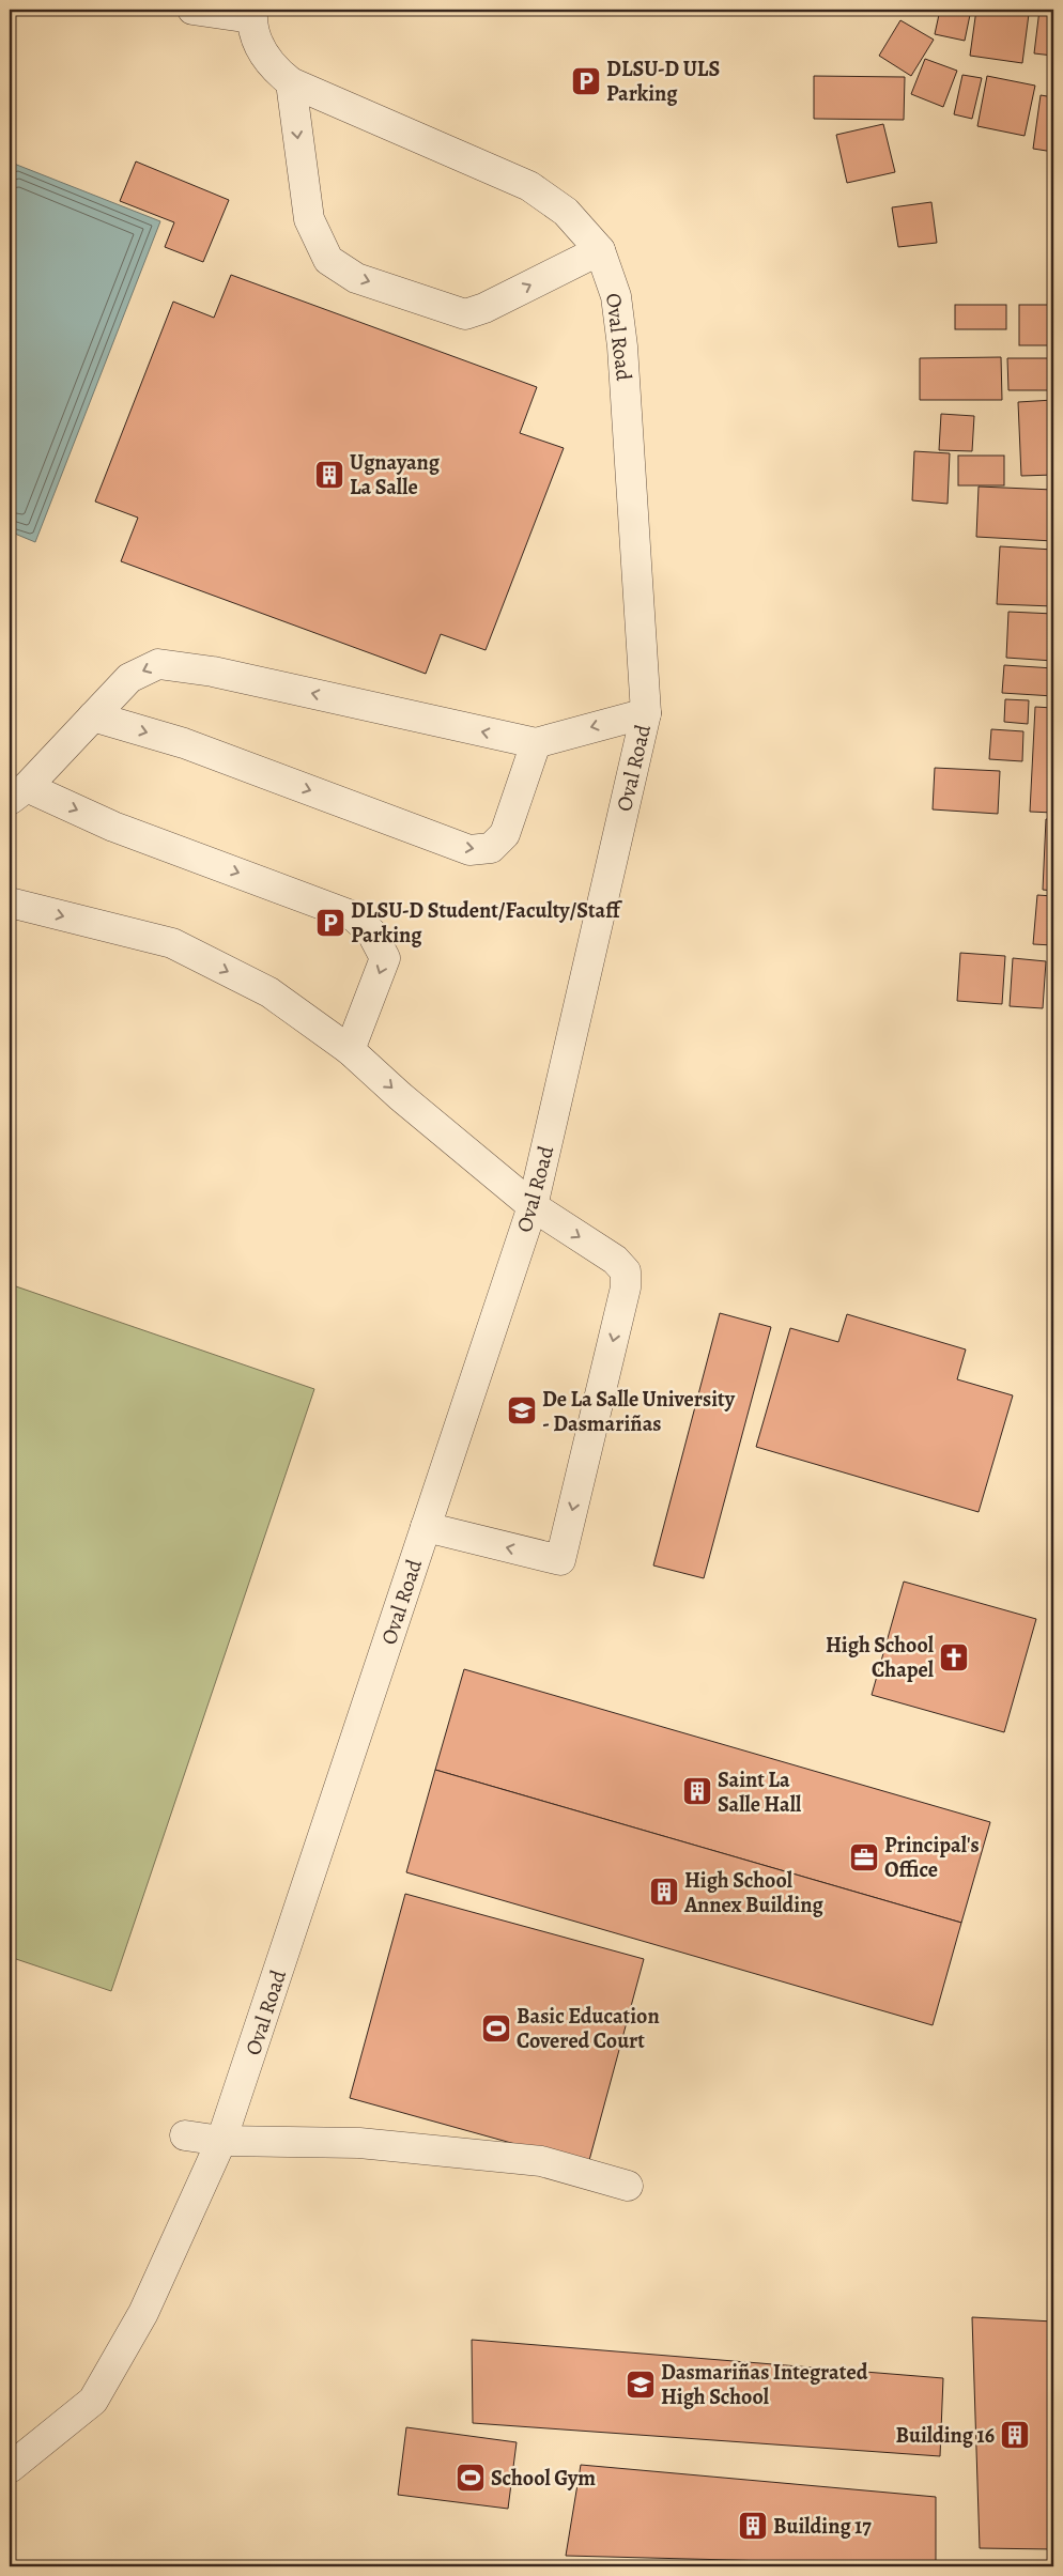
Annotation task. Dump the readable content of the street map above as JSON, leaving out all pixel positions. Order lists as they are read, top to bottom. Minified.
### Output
{"streets":{"lane":["Oval Road"]},"places":{"parking":["DLSU-D ULS Parking","DLSU-D Student/Faculty/Staff Parking"],"building":["Ugnayang La Salle","Saint La Salle Hall","High School Annex Building","Building 16","Building 17"],"school or university":["De La Salle University - Dasmariñas","Dasmariñas Integrated High School"],"church":["High School Chapel"],"office":["Principal's Office"],"sports":["Basic Education Covered Court","School Gym"]}}
